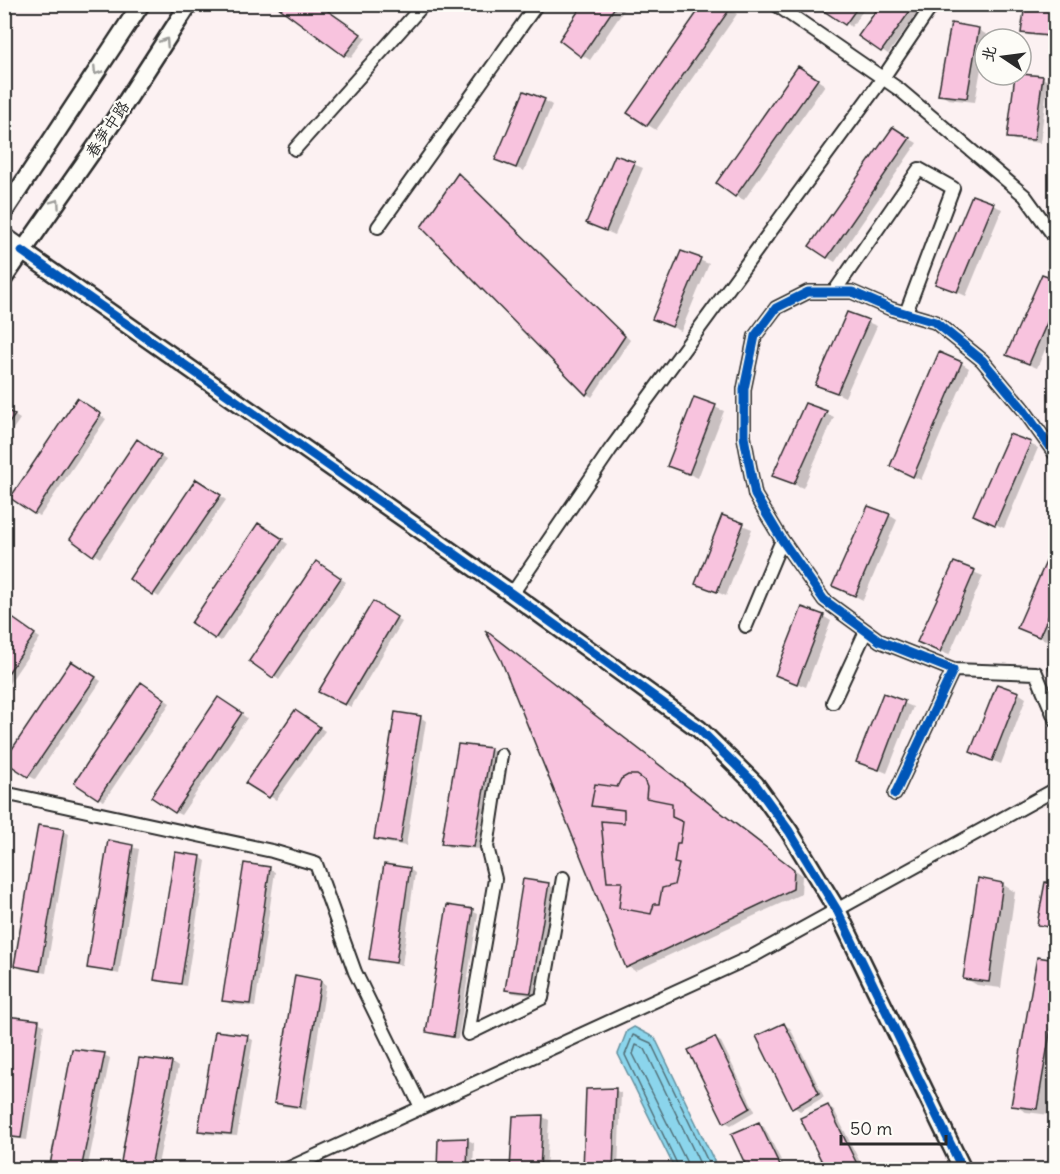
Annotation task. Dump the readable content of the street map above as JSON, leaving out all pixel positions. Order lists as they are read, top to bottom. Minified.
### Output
{"streets":{"street":["春笋中路"]},"scale_bar":"50 m","north":"left"}
